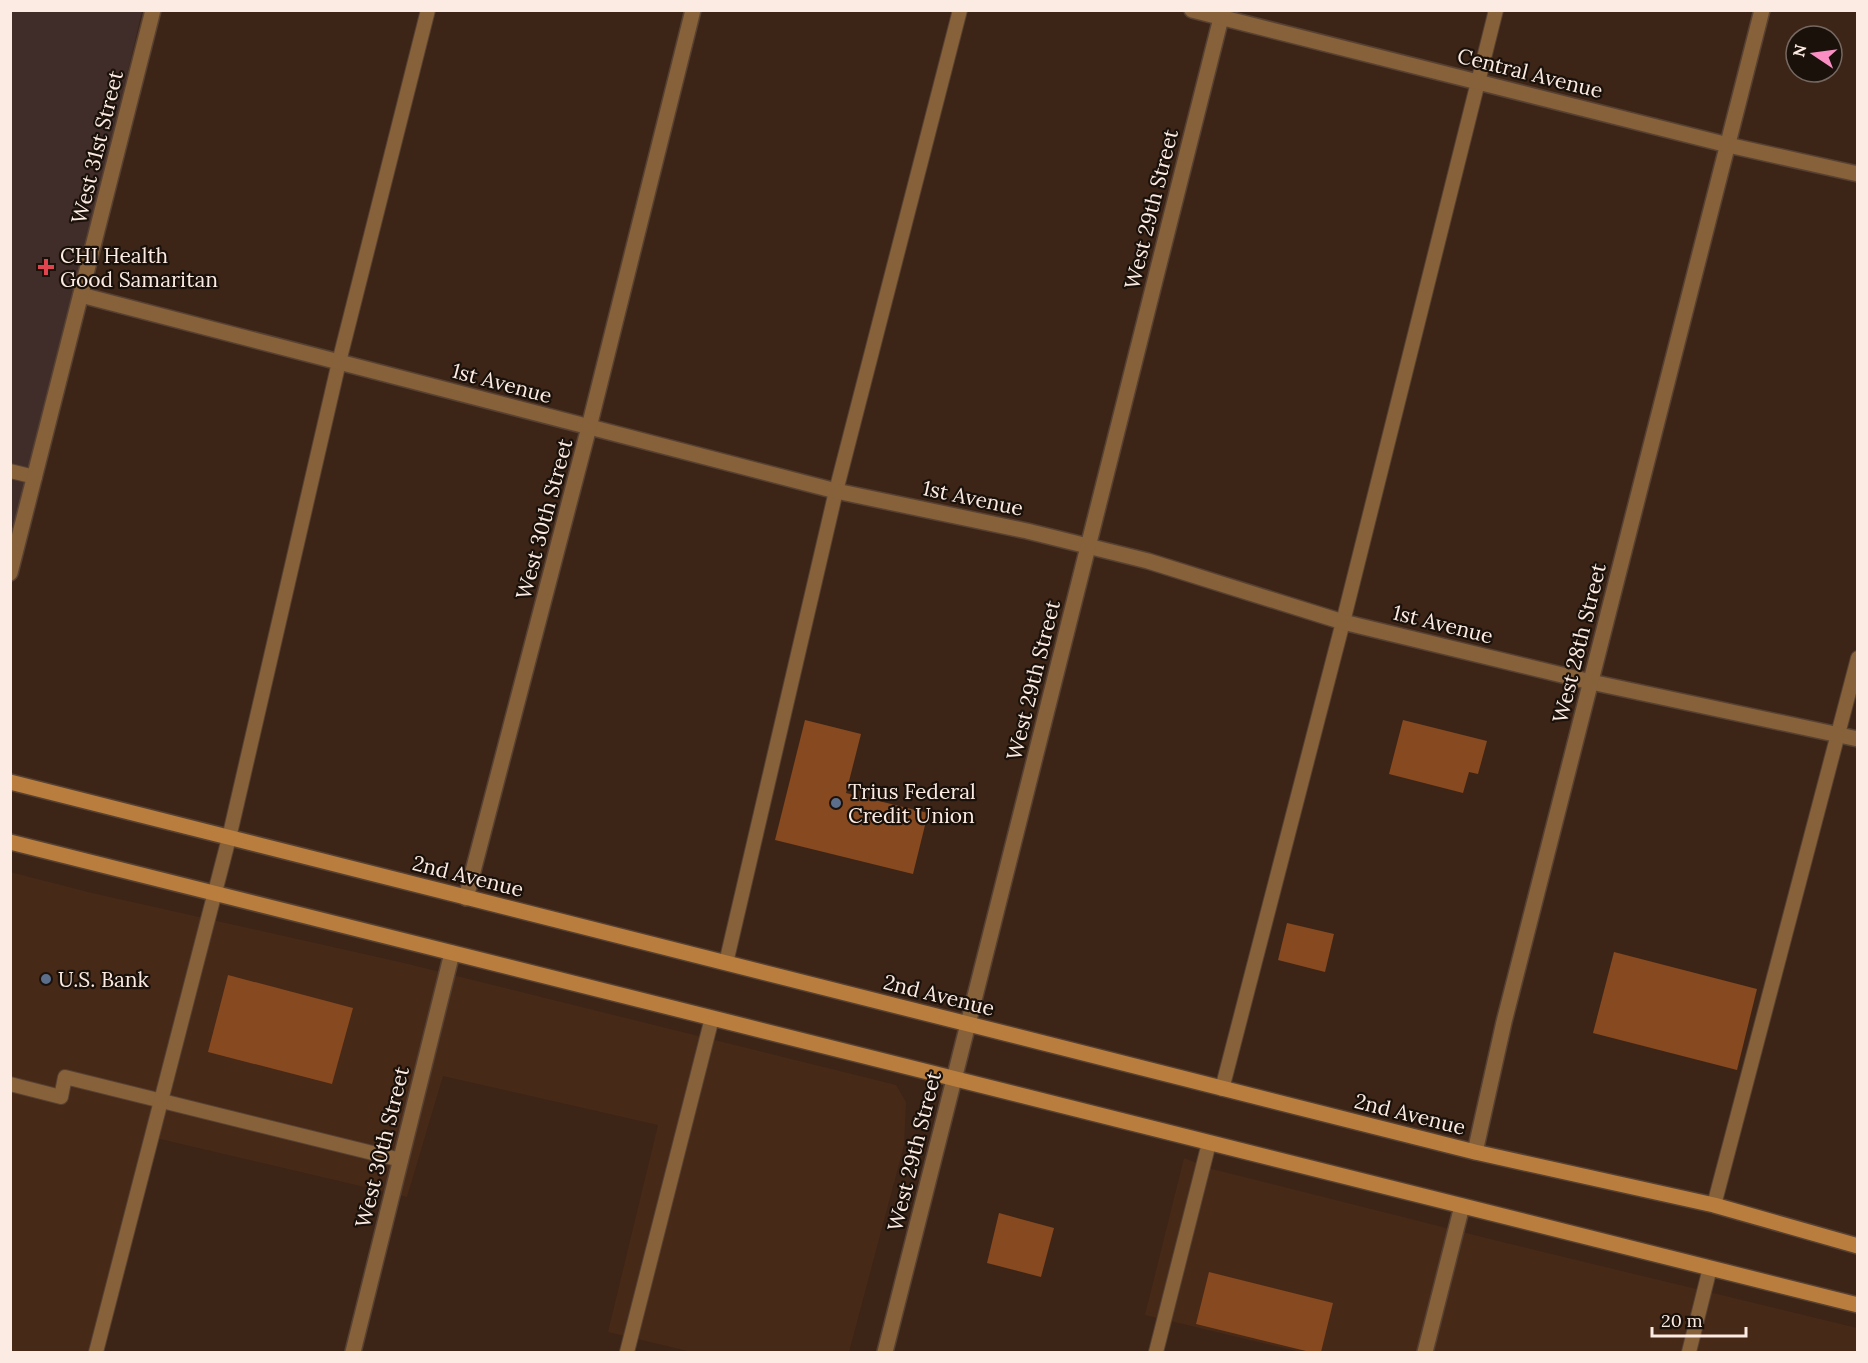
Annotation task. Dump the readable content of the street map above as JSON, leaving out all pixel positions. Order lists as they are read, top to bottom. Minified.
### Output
{"streets":{"main road":["2nd Avenue"],"street":["Central Avenue","West 31st Street","West 29th Street","1st Avenue","West 30th Street","West 28th Street"]},"crossings":[["Central Avenue","West 29th Street"],["Central Avenue","West 28th Street"],["West 31st Street","1st Avenue"],["West 29th Street","1st Avenue"],["West 29th Street","2nd Avenue"],["1st Avenue","West 30th Street"],["1st Avenue","West 28th Street"],["West 30th Street","2nd Avenue"],["West 28th Street","2nd Avenue"]],"places":{"health":["CHI Health Good Samaritan"],"other":["Trius Federal Credit Union","U.S. Bank"]},"scale_bar":"20 m","north":"left"}
